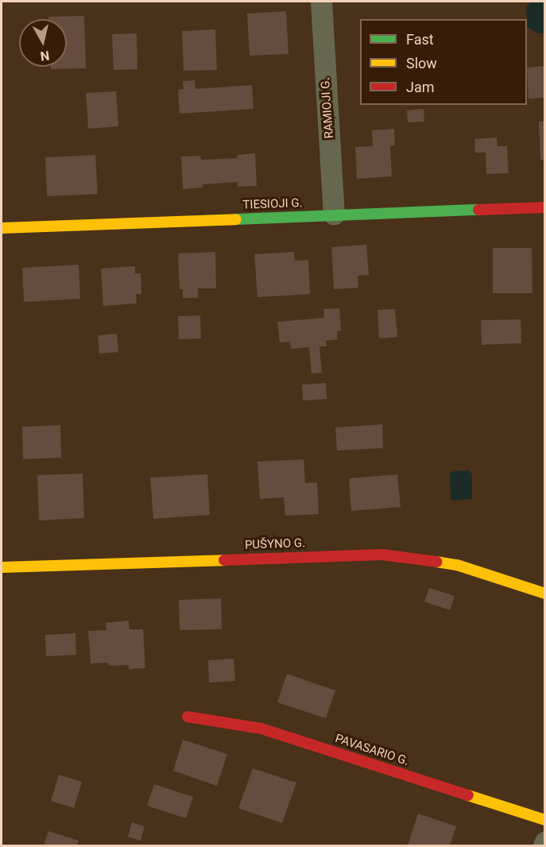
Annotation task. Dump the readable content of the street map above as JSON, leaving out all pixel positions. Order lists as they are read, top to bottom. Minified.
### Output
{"streets":{"street":["RAMIOJI G.","TIESIOJI G.","PUŠYNO G.","PAVASARIO G."]},"crossings":[["RAMIOJI G.","TIESIOJI G."]],"legend":["Fast","Slow","Jam"],"north":"bottom"}
